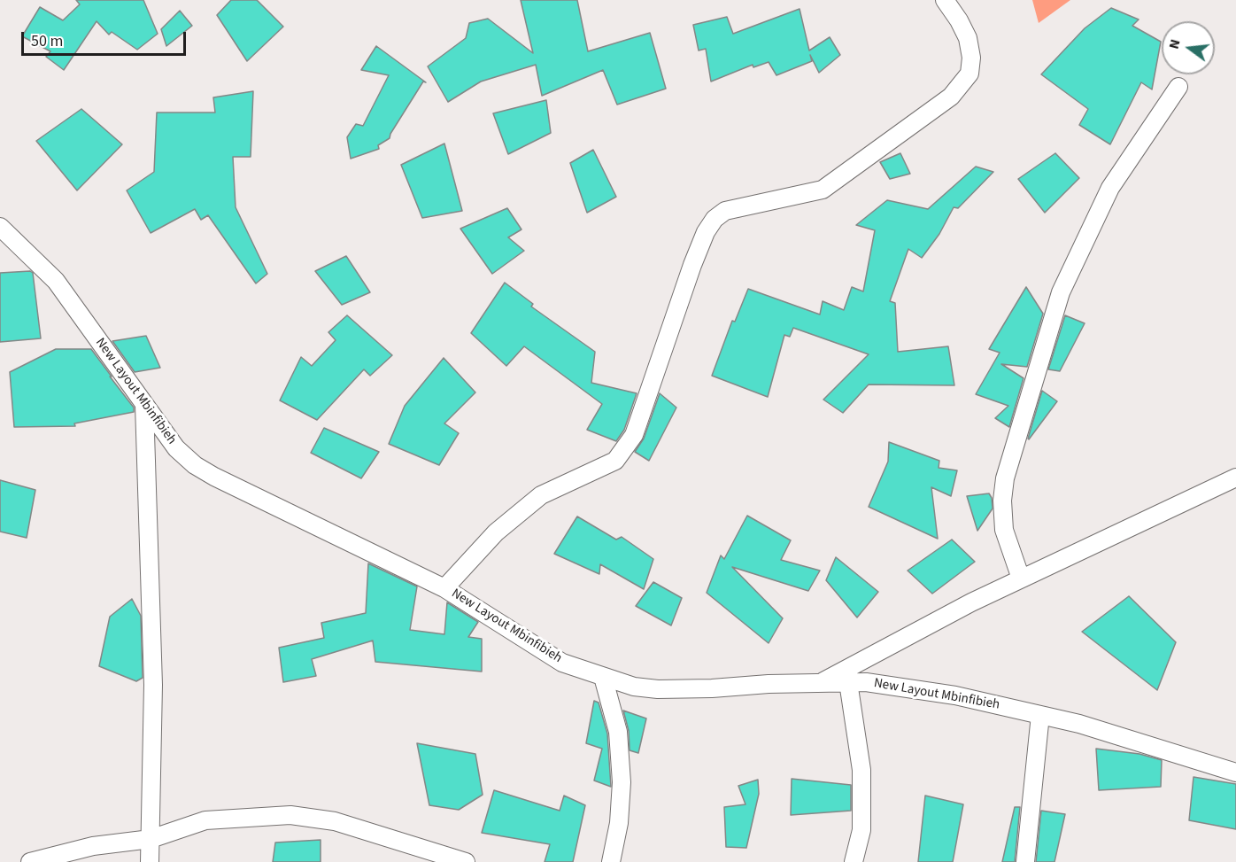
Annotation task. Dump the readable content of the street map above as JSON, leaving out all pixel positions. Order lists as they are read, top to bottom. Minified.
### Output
{"streets":{"street":["New Layout Mbinfibieh"]},"scale_bar":"50 m","north":"left"}
